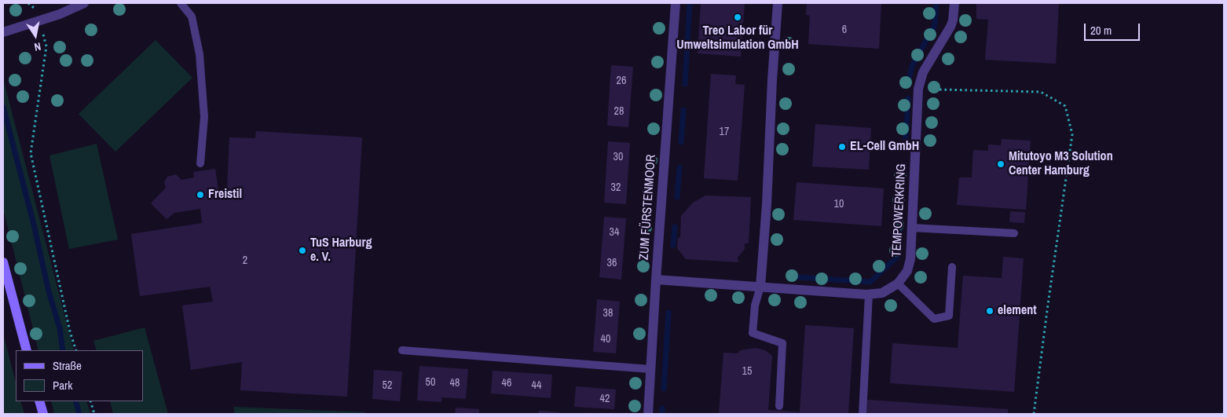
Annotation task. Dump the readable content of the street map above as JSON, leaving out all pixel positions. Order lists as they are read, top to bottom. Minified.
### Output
{"streets":{"street":["ZUM FÜRSTENMOOR","TEMPOWERKRING"]},"crossings":[["ZUM FÜRSTENMOOR","TEMPOWERKRING"]],"places":["Treo Labor für Umweltsimulation GmbH","EL-Cell GmbH","Mitutoyo M3 Solution Center Hamburg","Freistil","TuS Harburg e. V.","element"],"house_numbers":["6","26","28","17","30","32","10","34","2","36","38","40","15","50","48","46","52","44","42"],"legend":["Straße","Park"],"scale_bar":"20 m","north":"bottom"}
